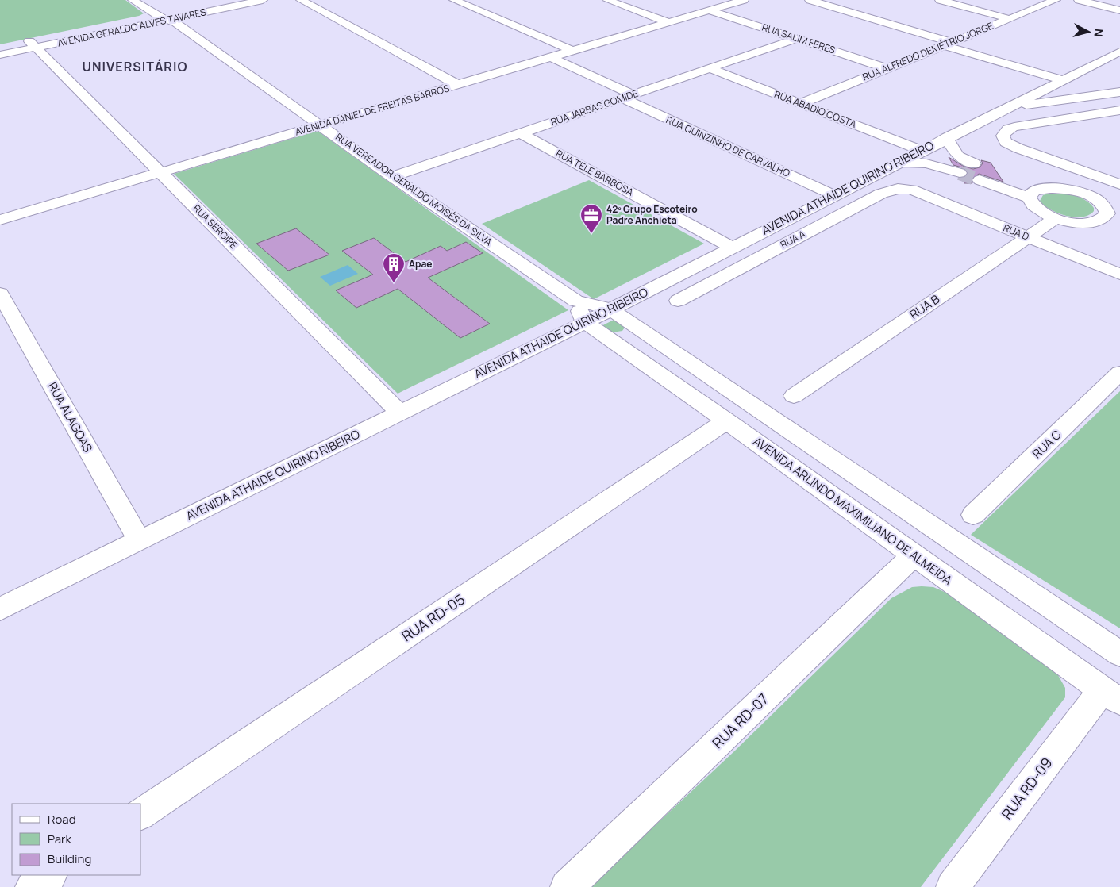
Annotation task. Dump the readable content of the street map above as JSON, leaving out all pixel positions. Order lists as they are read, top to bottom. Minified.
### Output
{"streets":{"street":["AVENIDA GERALDO ALVES TAVARES","RUA SALIM FERES","RUA ALFREDO DEMÉTRIO JORGE","RUA JARBAS GOMIDE","RUA ABADIO COSTA","AVENIDA DANIEL DE FREITAS BARROS","RUA QUINZINHO DE CARVALHO","RUA TELE BARBOSA","AVENIDA ATHAIDE QUIRINO RIBEIRO","RUA VEREADOR GERALDO MOISÉS DA SILVA","RUA SERGIPE","RUA D","RUA A","RUA B","RUA ALAGOAS","RUA C","AVENIDA ARLINDO MAXIMILIANO DE ALMEIDA","RUA RD-05","RUA RD-07","RUA RD-09"]},"crossings":[["AVENIDA GERALDO ALVES TAVARES","RUA VEREADOR GERALDO MOISÉS DA SILVA"],["AVENIDA GERALDO ALVES TAVARES","RUA SERGIPE"],["RUA SALIM FERES","RUA ALFREDO DEMÉTRIO JORGE"],["RUA SALIM FERES","RUA JARBAS GOMIDE"],["RUA SALIM FERES","AVENIDA DANIEL DE FREITAS BARROS"],["RUA ALFREDO DEMÉTRIO JORGE","RUA ABADIO COSTA"],["RUA JARBAS GOMIDE","RUA ABADIO COSTA"],["RUA JARBAS GOMIDE","RUA QUINZINHO DE CARVALHO"],["RUA JARBAS GOMIDE","RUA TELE BARBOSA"],["RUA JARBAS GOMIDE","RUA VEREADOR GERALDO MOISÉS DA SILVA"],["RUA ABADIO COSTA","AVENIDA ATHAIDE QUIRINO RIBEIRO"],["AVENIDA DANIEL DE FREITAS BARROS","RUA QUINZINHO DE CARVALHO"],["AVENIDA DANIEL DE FREITAS BARROS","RUA VEREADOR GERALDO MOISÉS DA SILVA"],["AVENIDA DANIEL DE FREITAS BARROS","RUA SERGIPE"],["RUA QUINZINHO DE CARVALHO","AVENIDA ATHAIDE QUIRINO RIBEIRO"],["RUA TELE BARBOSA","AVENIDA ATHAIDE QUIRINO RIBEIRO"],["AVENIDA ATHAIDE QUIRINO RIBEIRO","RUA VEREADOR GERALDO MOISÉS DA SILVA"],["AVENIDA ATHAIDE QUIRINO RIBEIRO","RUA SERGIPE"],["AVENIDA ATHAIDE QUIRINO RIBEIRO","RUA ALAGOAS"],["AVENIDA ATHAIDE QUIRINO RIBEIRO","AVENIDA ARLINDO MAXIMILIANO DE ALMEIDA"],["RUA D","RUA A"],["RUA D","RUA B"],["AVENIDA ARLINDO MAXIMILIANO DE ALMEIDA","RUA RD-05"],["AVENIDA ARLINDO MAXIMILIANO DE ALMEIDA","RUA RD-07"],["AVENIDA ARLINDO MAXIMILIANO DE ALMEIDA","RUA RD-09"]],"districts":["UNIVERSITÁRIO"],"places":{"office":["42º Grupo Escoteiro Padre Anchieta"],"building":["Apae"]},"legend":["Road","Park","Building"],"north":"right"}
